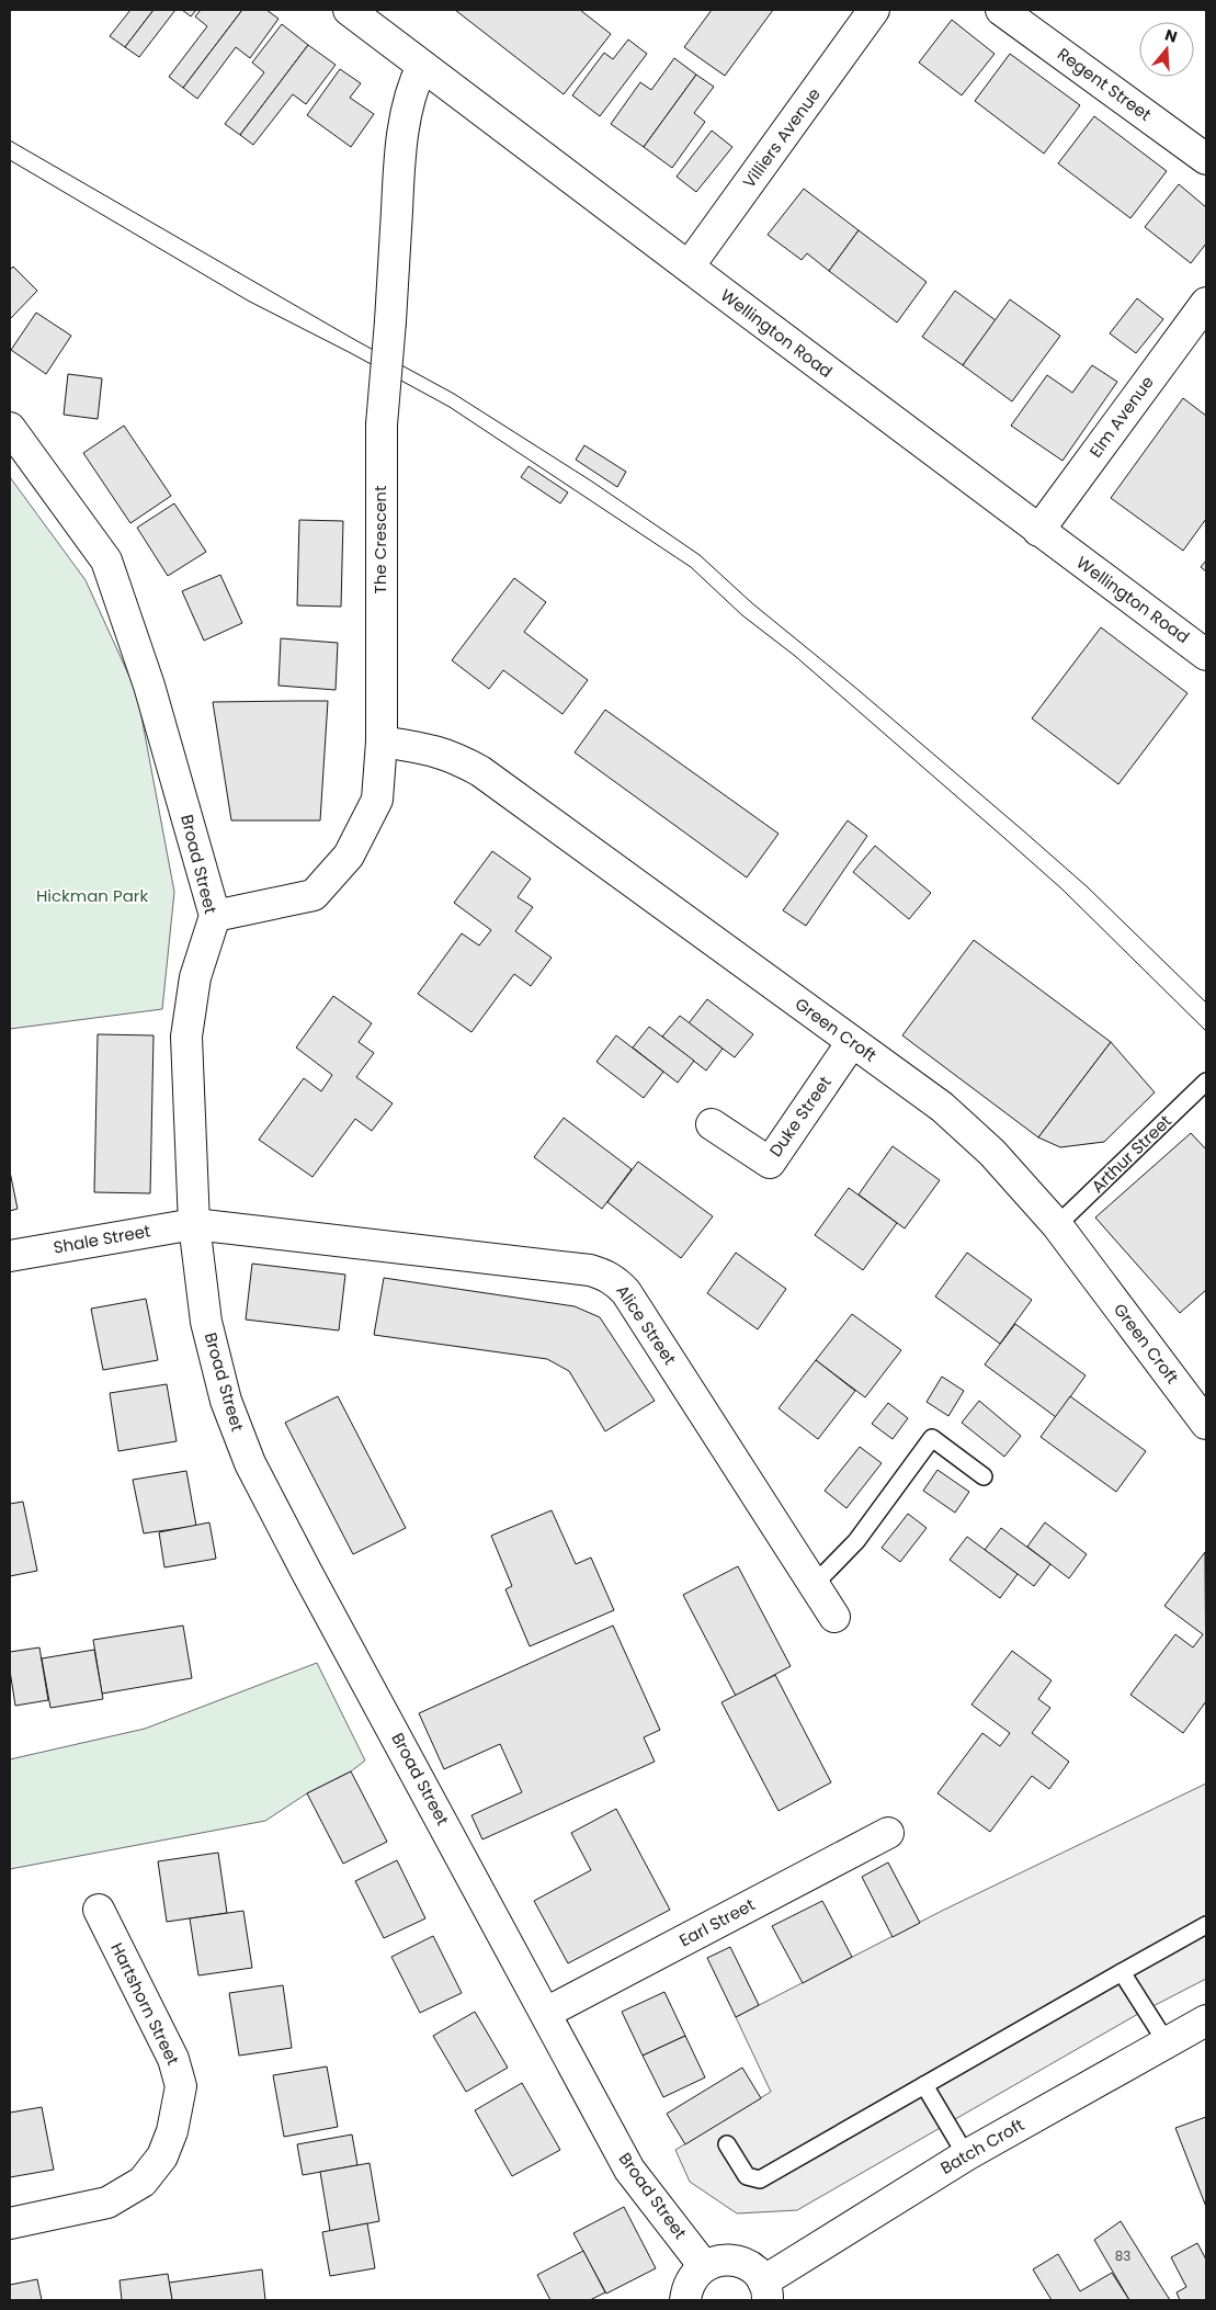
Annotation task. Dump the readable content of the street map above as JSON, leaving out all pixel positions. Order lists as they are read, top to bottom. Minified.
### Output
{"streets":{"main road":["Regent Street","Villiers Avenue","Wellington Road","Elm Avenue","The Crescent","Broad Street","Green Croft","Duke Street","Shale Street","Alice Street","Earl Street","Hartshorn Street","Batch Croft"],"lane":["Arthur Street"]},"crossings":[["Villiers Avenue","Wellington Road"],["Wellington Road","Elm Avenue"],["Wellington Road","The Crescent"],["The Crescent","Broad Street"],["The Crescent","Green Croft"],["Broad Street","Shale Street"],["Broad Street","Alice Street"],["Broad Street","Earl Street"],["Green Croft","Duke Street"],["Green Croft","Arthur Street"],["Shale Street","Alice Street"]],"parks":["Hickman Park"],"house_numbers":["83"],"north":"top"}
